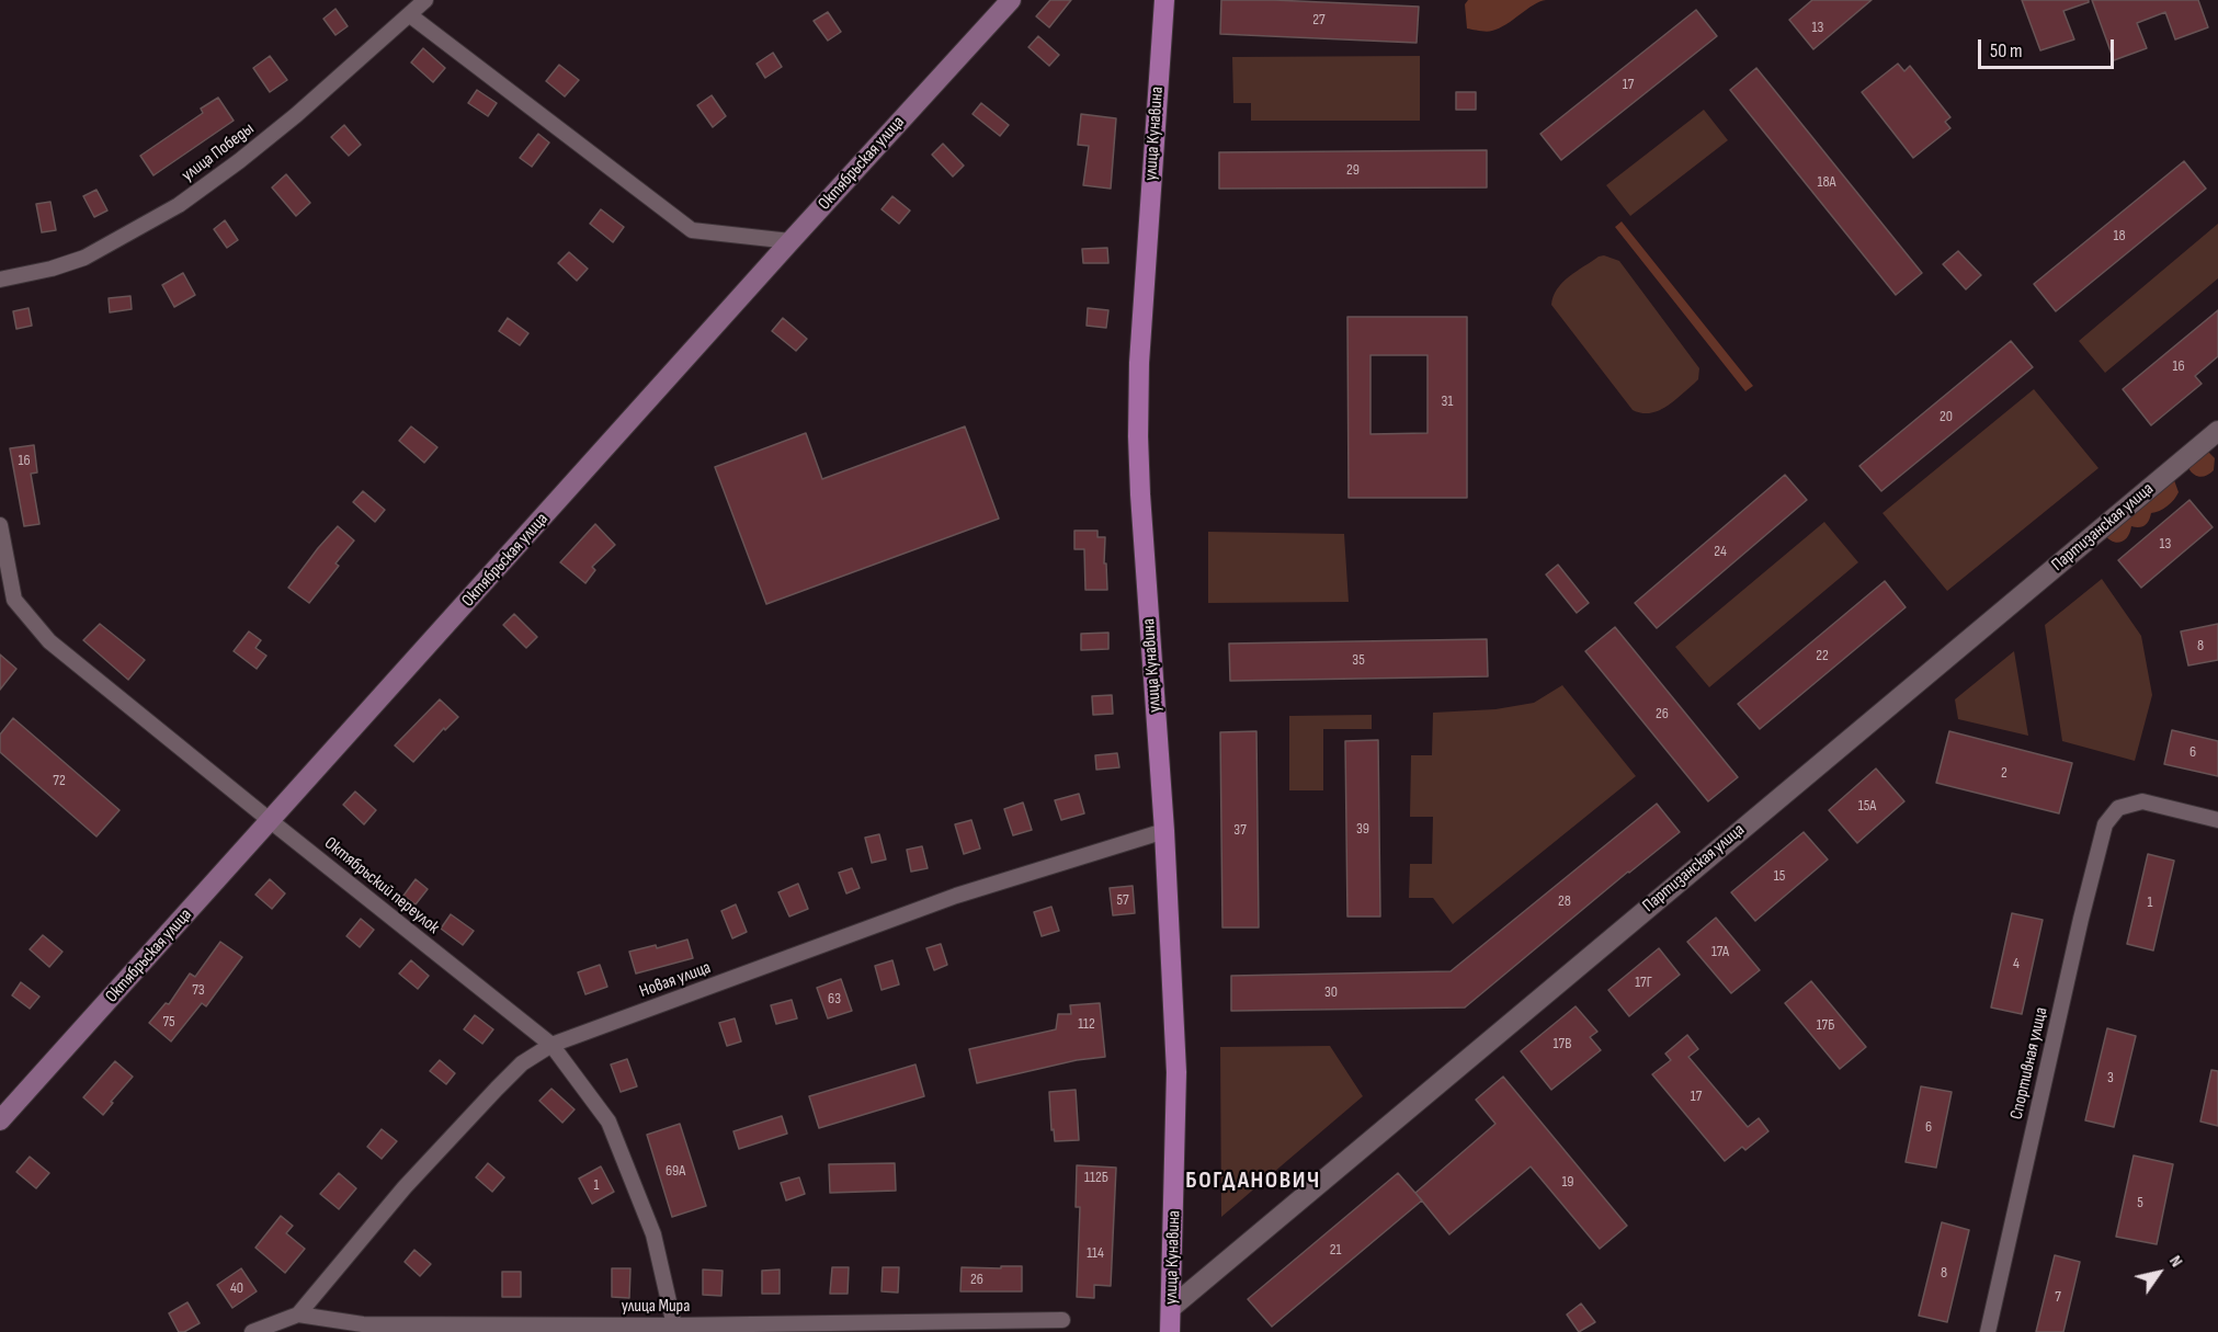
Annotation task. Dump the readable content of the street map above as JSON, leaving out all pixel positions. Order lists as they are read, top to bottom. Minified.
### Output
{"streets":{"main road":["улица Кунавина","Октябрьская улица"],"street":["улица Победы","Партизанская улица","Октябрьский переулок","Новая улица","Спортивная улица","улица Мира"]},"crossings":[["улица Кунавина","Партизанская улица"],["улица Кунавина","Новая улица"],["Октябрьская улица","Октябрьский переулок"],["Октябрьский переулок","Новая улица"],["Октябрьский переулок","улица Мира"],["Новая улица","улица Мира"]],"districts":["БОГДАНОВИЧ"],"house_numbers":["27","13","17","29","18А","18","16","31","20","16","13","24","8","22","35","26","6","2","72","15А","39","37","15","57","28","1","17А","4","17Г","73","30","63","75","112","17Б","17В","3","17","6","69А","112Б","19","1","5","21","114","8","26","40","7"],"scale_bar":"50 m","north":"top right"}
